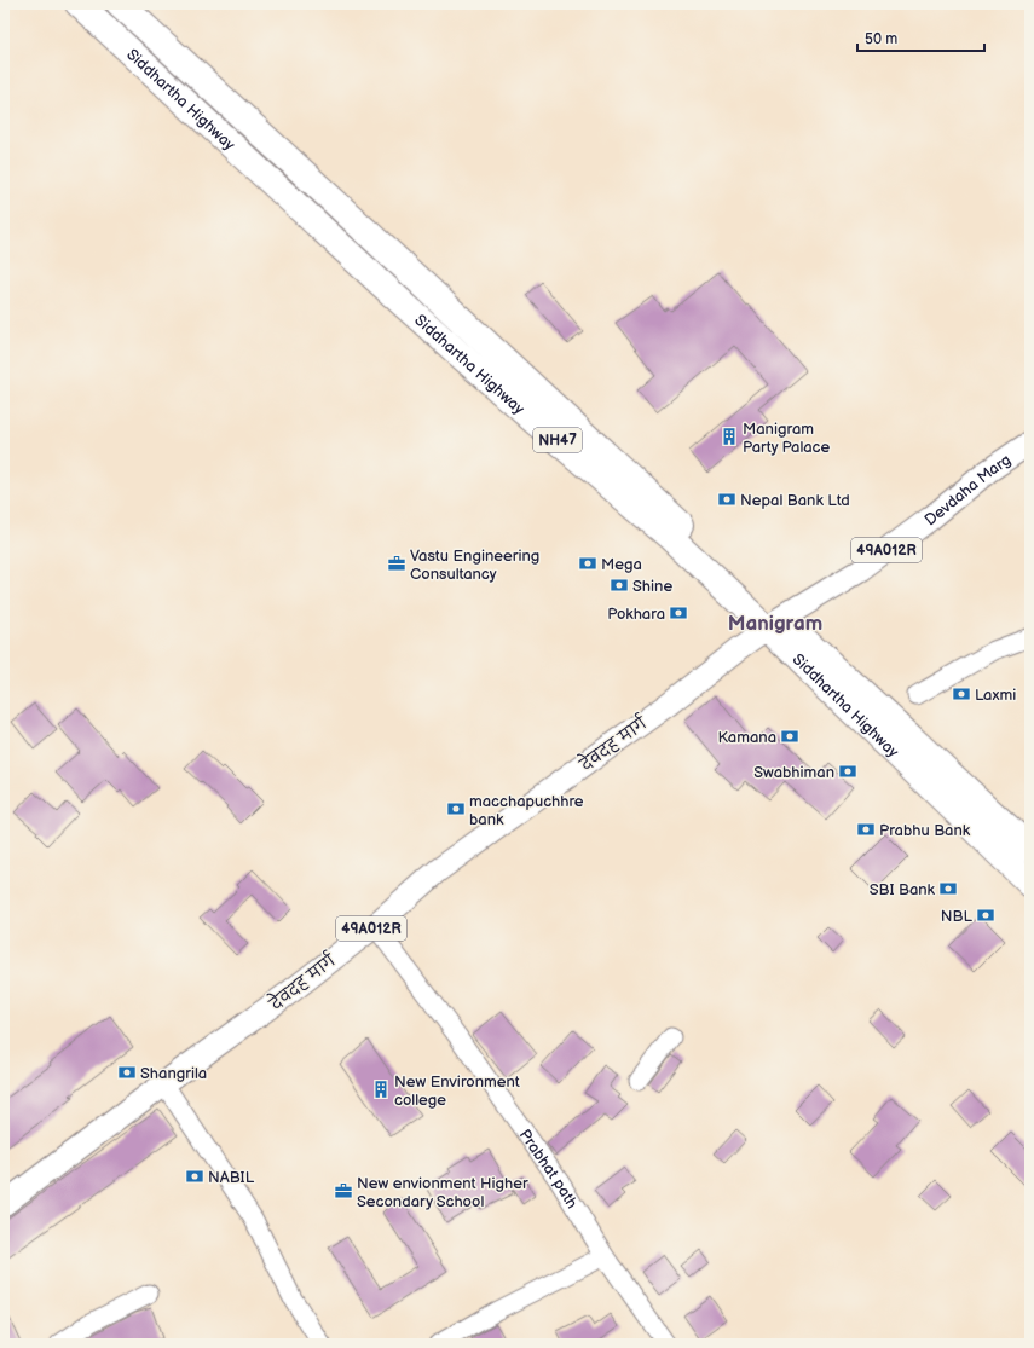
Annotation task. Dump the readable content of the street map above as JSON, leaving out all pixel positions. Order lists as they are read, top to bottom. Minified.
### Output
{"streets":{"highway":["Siddhartha Highway","NH47"],"main road":["Devdaha Marg","49A012R","देवदह मार्ग"],"street":["Prabhat path"]},"crossings":[["Siddhartha Highway","Devdaha Marg"],["Devdaha Marg","देवदह मार्ग"],["देवदह मार्ग","Prabhat path"]],"districts":["Manigram"],"places":{"building":["Manigram Party Palace","New Environment college"],"bank":["Nepal Bank Ltd","Mega","Shine","Pokhara","Laxmi","Kamana","Swabhiman","macchapuchhre bank","Prabhu Bank","SBI Bank","NBL","Shangrila","NABIL"],"office":["Vastu Engineering Consultancy","New envionment Higher Secondary School"]},"scale_bar":"50 m"}
